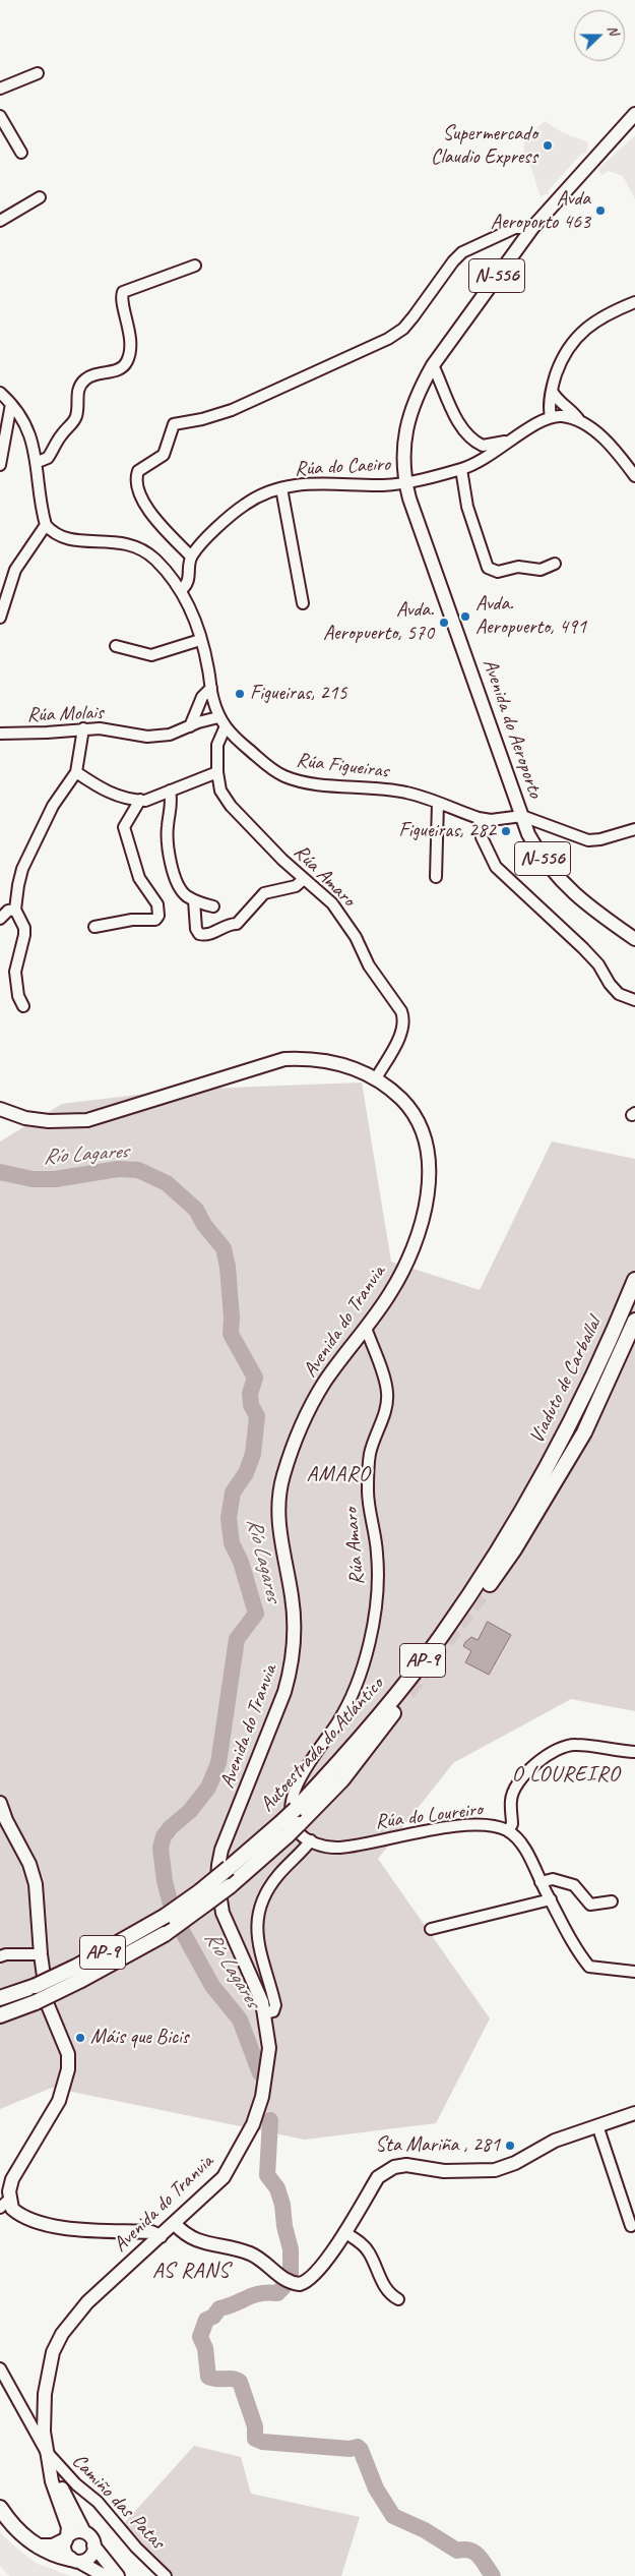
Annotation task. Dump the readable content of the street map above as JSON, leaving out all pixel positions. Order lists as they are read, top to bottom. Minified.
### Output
{"streets":{"highway":["Viaduto de Carballal","AP-9","Autoestrada do Atlántico"],"main road":["N-556","Avenida do Aeroporto","Avenida do Tranvia"],"street":["Rúa do Caeiro","Rúa Molais","Rúa Figueiras","Rúa Amaro","Rúa do Loureiro","Camiño das Patas"]},"crossings":[["Rúa do Caeiro","Avenida do Aeroporto"],["Rúa Molais","Rúa Figueiras"],["Avenida do Aeroporto","Rúa Figueiras"],["Rúa Figueiras","Rúa Amaro"],["Rúa Amaro","Avenida do Tranvia"],["Rúa Amaro","Autoestrada do Atlántico"],["Rúa Amaro","Rúa do Loureiro"],["Avenida do Tranvia","Camiño das Patas"],["Viaduto de Carballal","Autoestrada do Atlántico"],["Autoestrada do Atlántico","Rúa do Loureiro"]],"districts":["AMARO","O LOUREIRO","AS RANS"],"water":["Río Lagares"],"places":["Supermercado Claudio Express","Avda Aeroporto 463","Avda. Aeropuerto, 491","Avda. Aeropuerto, 570","Figueiras, 215","Figueiras, 282","Máis que Bicis","Sta Mariña , 281"],"north":"right"}
